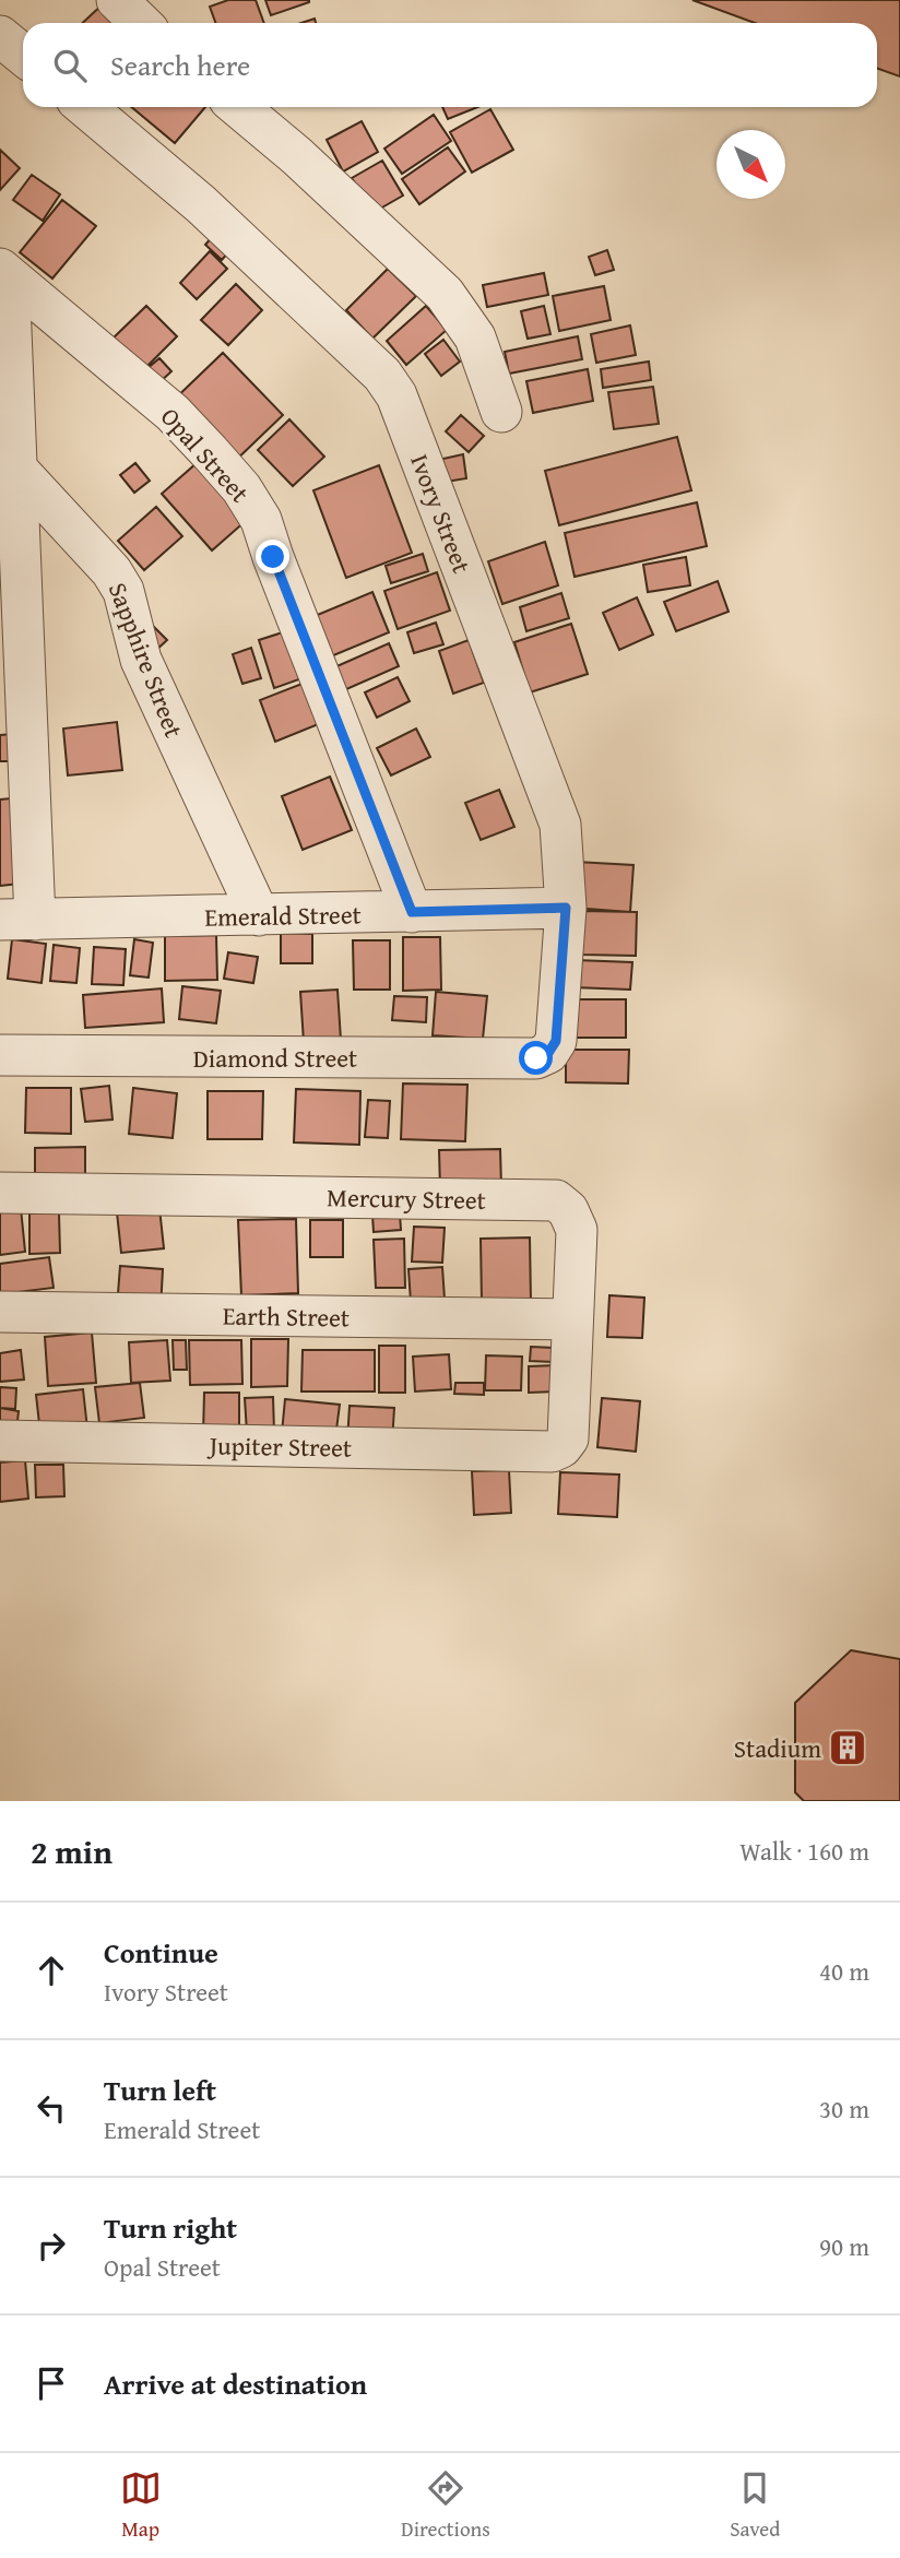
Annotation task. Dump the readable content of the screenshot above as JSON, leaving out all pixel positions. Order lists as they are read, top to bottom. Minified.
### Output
{"streets":{"street":["Opal Street","Ivory Street","Sapphire Street","Emerald Street","Diamond Street","Mercury Street","Earth Street","Jupiter Street"]},"crossings":[["Opal Street","Emerald Street"],["Ivory Street","Emerald Street"],["Ivory Street","Diamond Street"],["Sapphire Street","Emerald Street"],["Mercury Street","Earth Street"],["Mercury Street","Jupiter Street"]],"places":{"building":["Stadium"]},"north":"bottom right","page":{"search":"Search here","heading":["2 min","Walk · 160 m"],"list":[["Continue","Ivory Street","40 m"],["Turn left","Emerald Street","30 m"],["Turn right","Opal Street","90 m"],"Arrive at destination"],"nav":["Map","Directions","Saved"]}}
